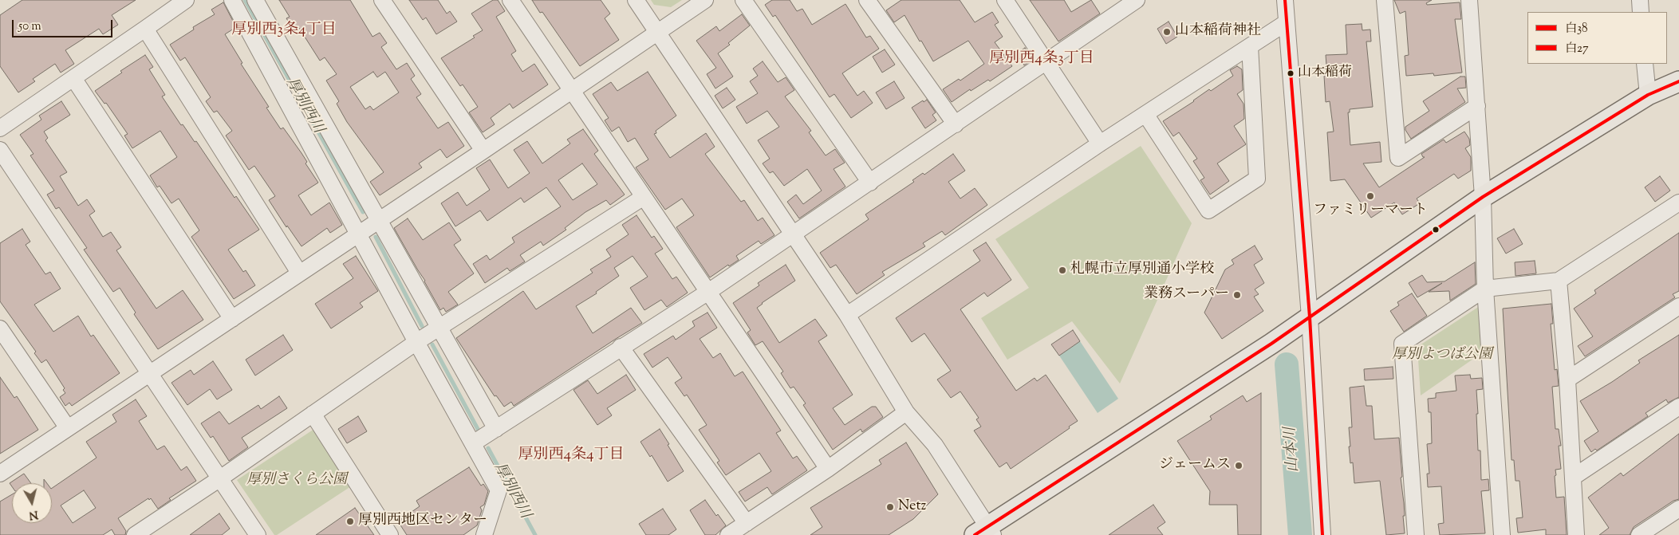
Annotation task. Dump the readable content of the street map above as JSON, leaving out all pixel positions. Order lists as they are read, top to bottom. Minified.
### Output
{"districts":["厚別西3条4丁目","厚別西4条3丁目","厚別西4条4丁目"],"water":["厚別西川","山本川"],"parks":["厚別よつば公園","厚別さくら公園"],"places":["山本稲荷神社","山本稲荷","ファミリーマート","札幌市立厚別通小学校","業務スーパー","ジェームス","Netz","厚別西地区センター"],"lines":["transit line 白27","transit line 白38"],"legend":["白38","白27"],"scale_bar":"50 m","north":"bottom"}
